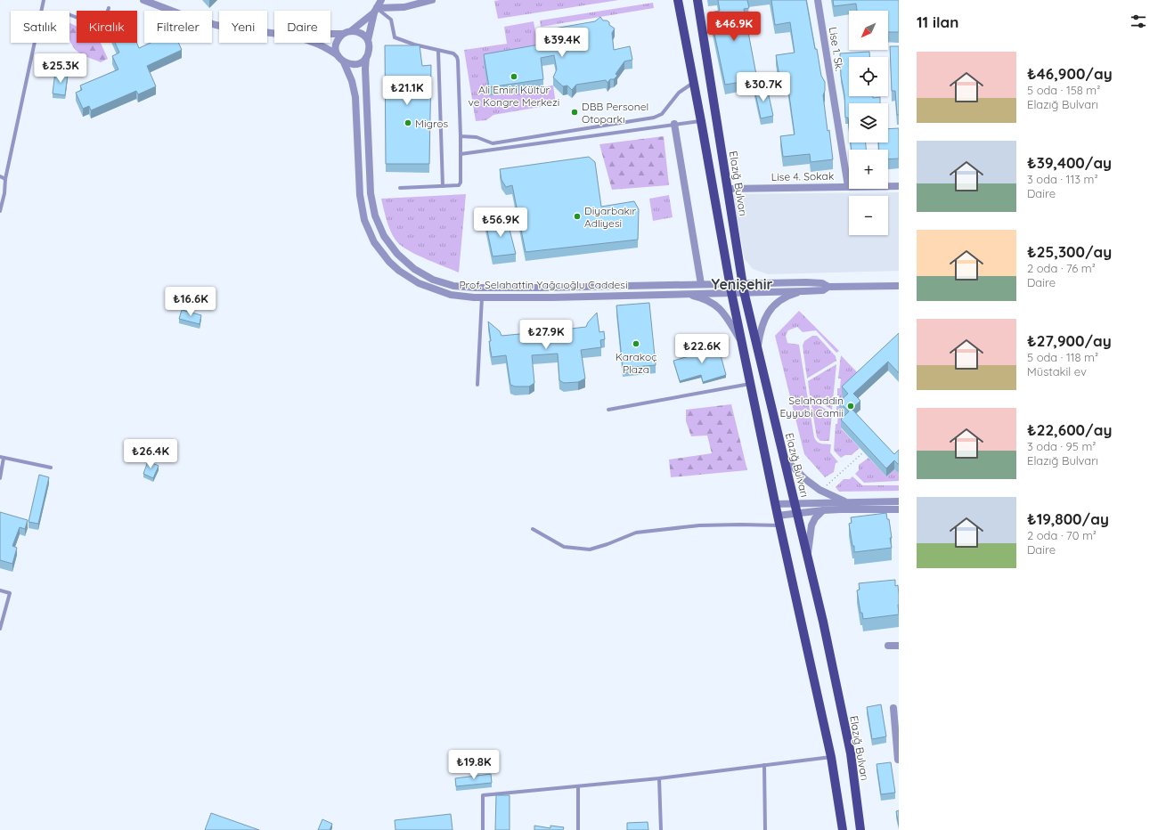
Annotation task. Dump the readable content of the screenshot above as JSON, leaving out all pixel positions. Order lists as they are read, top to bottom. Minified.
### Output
{"streets":{"main road":["Elazığ Bulvarı"],"street":["Lise 1. Sk.","Lise 4. Sokak","Prof. Selahattin Yağcıoğlu Caddesi"]},"crossings":[["Lise 1. Sk.","Lise 4. Sokak"],["Lise 4. Sokak","Elazığ Bulvarı"]],"districts":["Yenişehir"],"places":["Ali Emiri Kültür ve Kongre Merkezi","DBB Personel Otoparkı","Migros","Diyarbakır Adliyesi","Karakoç Plaza","Selahaddin Eyyubi Camii"],"north":"bottom left","page":{"heading":"11 ilan","map_buttons":["+","−"],"chip":["Satılık","Kiralık","Filtreler","Yeni","Daire"],"price":["₺46.9K","₺39.4K","₺25.3K","₺30.7K","₺21.1K","₺56.9K","₺16.6K","₺27.9K","₺22.6K","₺26.4K","₺19.8K"],"list":[{"name":"₺46,900/ay","note":"5 oda · 158 m² · Elazığ Bulvarı"},{"name":"₺39,400/ay","note":"3 oda · 113 m² · Daire"},{"name":"₺25,300/ay","note":"2 oda · 76 m² · Daire"},{"name":"₺27,900/ay","note":"5 oda · 118 m² · Müstakil ev"},{"name":"₺22,600/ay","note":"3 oda · 95 m² · Elazığ Bulvarı"},{"name":"₺19,800/ay","note":"2 oda · 70 m² · Daire"}]}}
